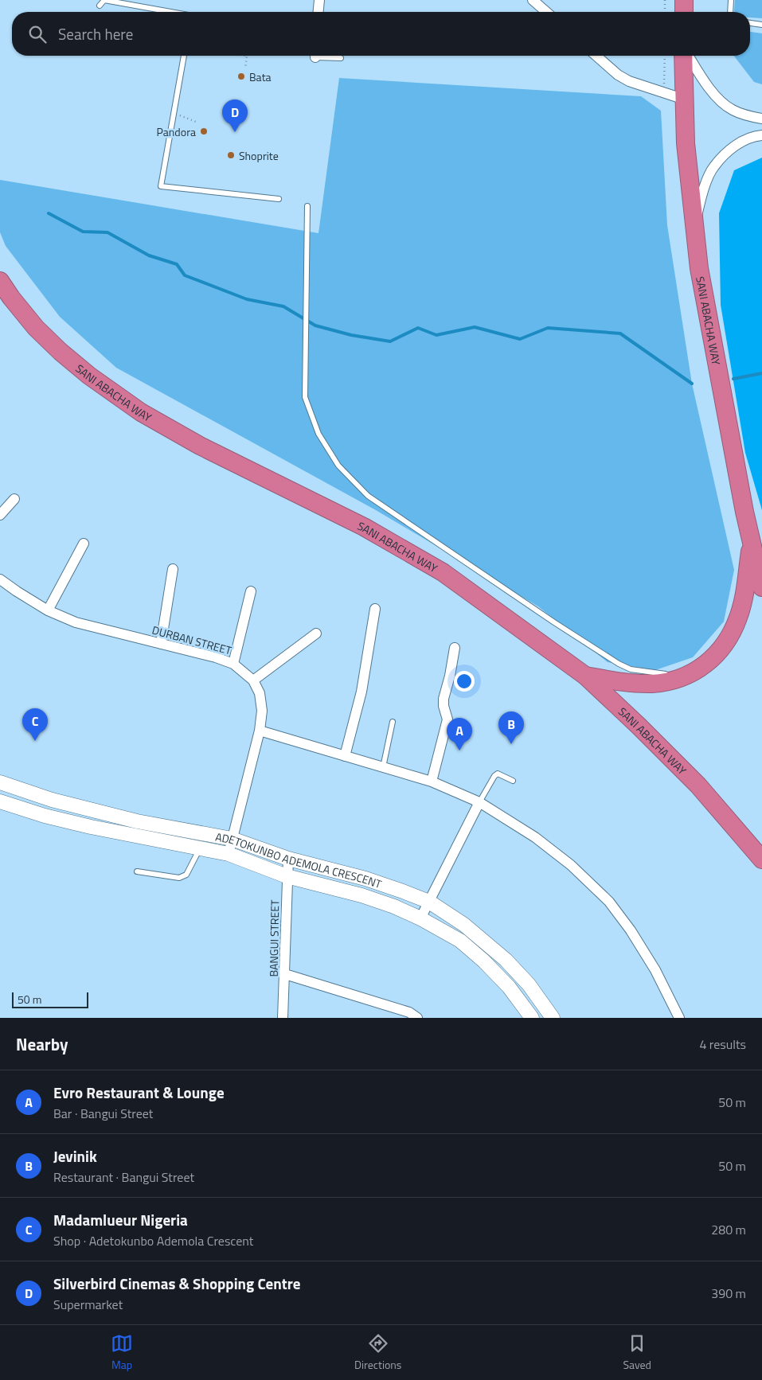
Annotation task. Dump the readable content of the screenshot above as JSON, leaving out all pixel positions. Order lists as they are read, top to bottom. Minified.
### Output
{"streets":{"highway":["SANI ABACHA WAY"],"main road":["ADETOKUNBO ADEMOLA CRESCENT"],"street":["DURBAN STREET","BANGUI STREET"]},"crossings":[["DURBAN STREET","ADETOKUNBO ADEMOLA CRESCENT"],["ADETOKUNBO ADEMOLA CRESCENT","BANGUI STREET"]],"places":["Bata","Pandora","Shoprite"],"scale_bar":"50 m","page":{"search":"Search here","pins":["D","C","B","A"],"scale":"50 m","heading":["Nearby","4 results"],"list":[{"mark":"A","name":"Evro Restaurant & Lounge","note":"Bar · Bangui Street","value":"50 m"},{"mark":"B","name":"Jevinik","note":"Restaurant · Bangui Street","value":"50 m"},{"mark":"C","name":"Madamlueur Nigeria","note":"Shop · Adetokunbo Ademola Crescent","value":"280 m"},{"mark":"D","name":"Silverbird Cinemas & Shopping Centre","note":"Supermarket","value":"390 m"}],"nav":["Map","Directions","Saved"]}}
